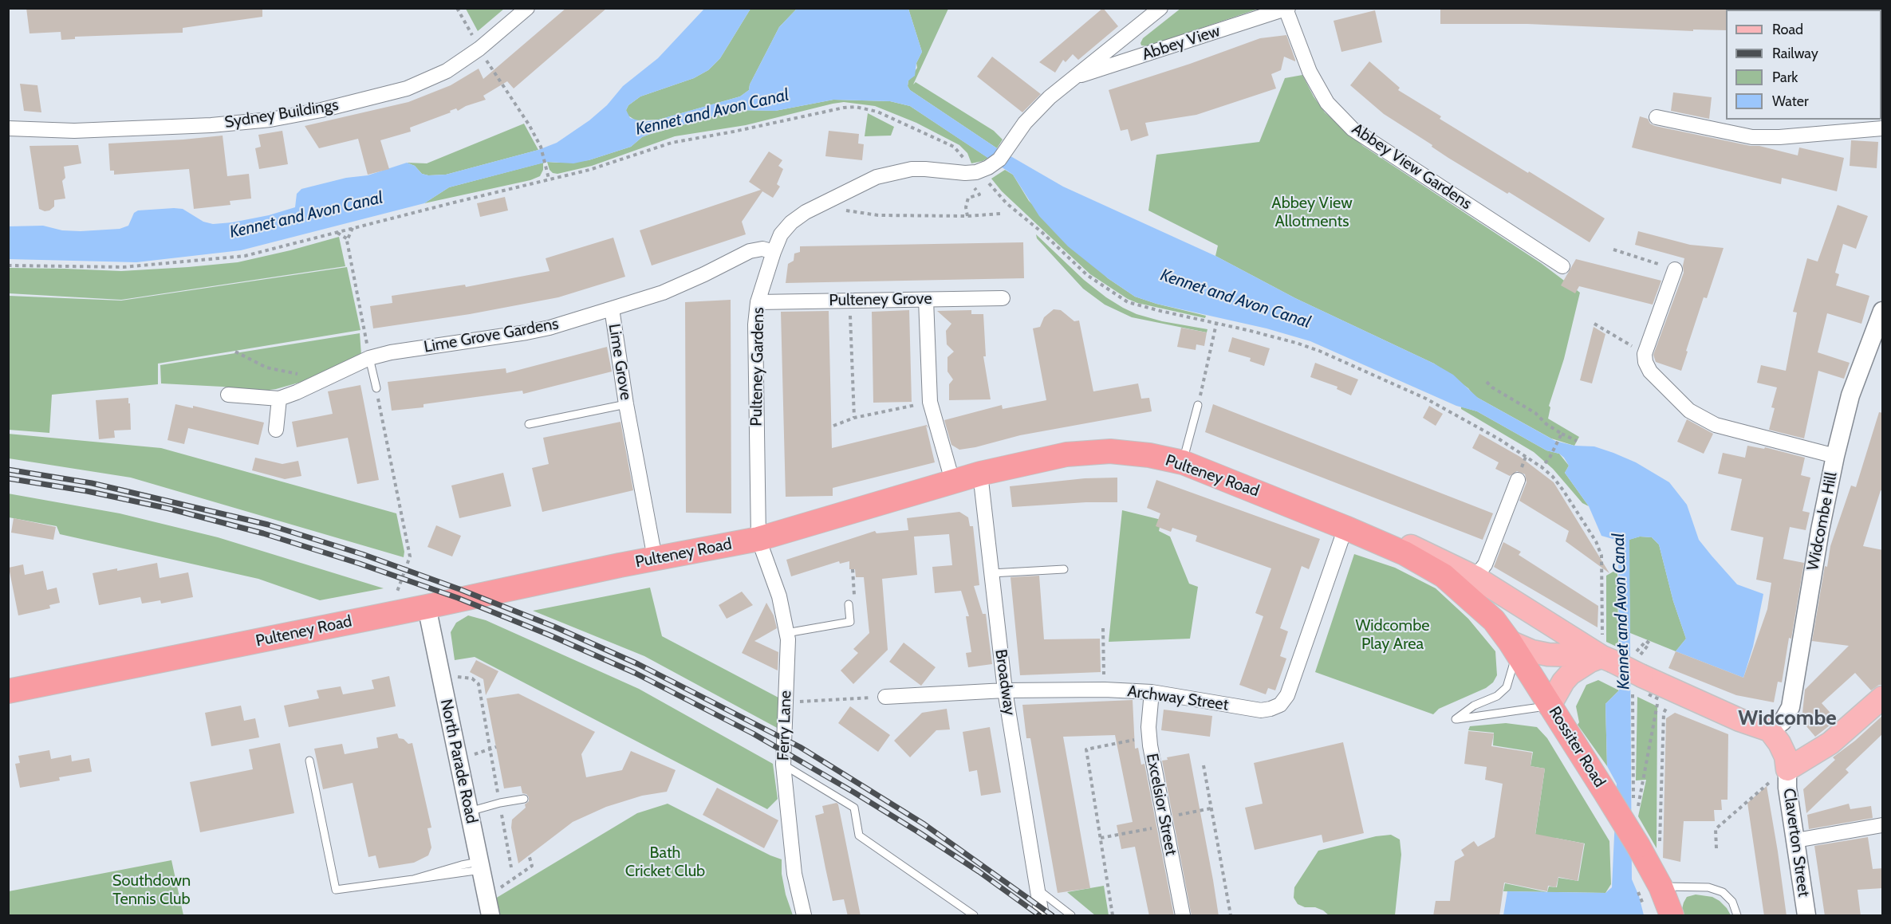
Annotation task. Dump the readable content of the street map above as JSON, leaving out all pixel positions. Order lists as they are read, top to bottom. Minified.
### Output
{"streets":{"highway":["Pulteney Road","Rossiter Road"],"street":["Abbey View","Sydney Buildings","Abbey View Gardens","Pulteney Grove","Lime Grove Gardens","Lime Grove","Pulteney Gardens","Widcombe Hill","Broadway","Archway Street","Ferry Lane","North Parade Road","Excelsior Street","Claverton Street"]},"crossings":[["Abbey View","Abbey View Gardens"],["Pulteney Grove","Pulteney Gardens"],["Lime Grove Gardens","Lime Grove"],["Lime Grove","Pulteney Gardens"],["Lime Grove","Pulteney Road"],["Pulteney Gardens","Pulteney Road"],["Pulteney Gardens","Ferry Lane"],["Pulteney Road","Widcombe Hill"],["Pulteney Road","Broadway"],["Pulteney Road","Archway Street"],["Pulteney Road","Ferry Lane"],["Pulteney Road","Rossiter Road"],["Pulteney Road","North Parade Road"],["Broadway","Archway Street"],["Archway Street","Excelsior Street"]],"districts":["Widcombe"],"water":["Kennet and Avon Canal"],"parks":["Abbey View Allotments","Widcombe Play Area","Bath Cricket Club","Southdown Tennis Club"],"legend":["Road","Railway","Park","Water"]}
